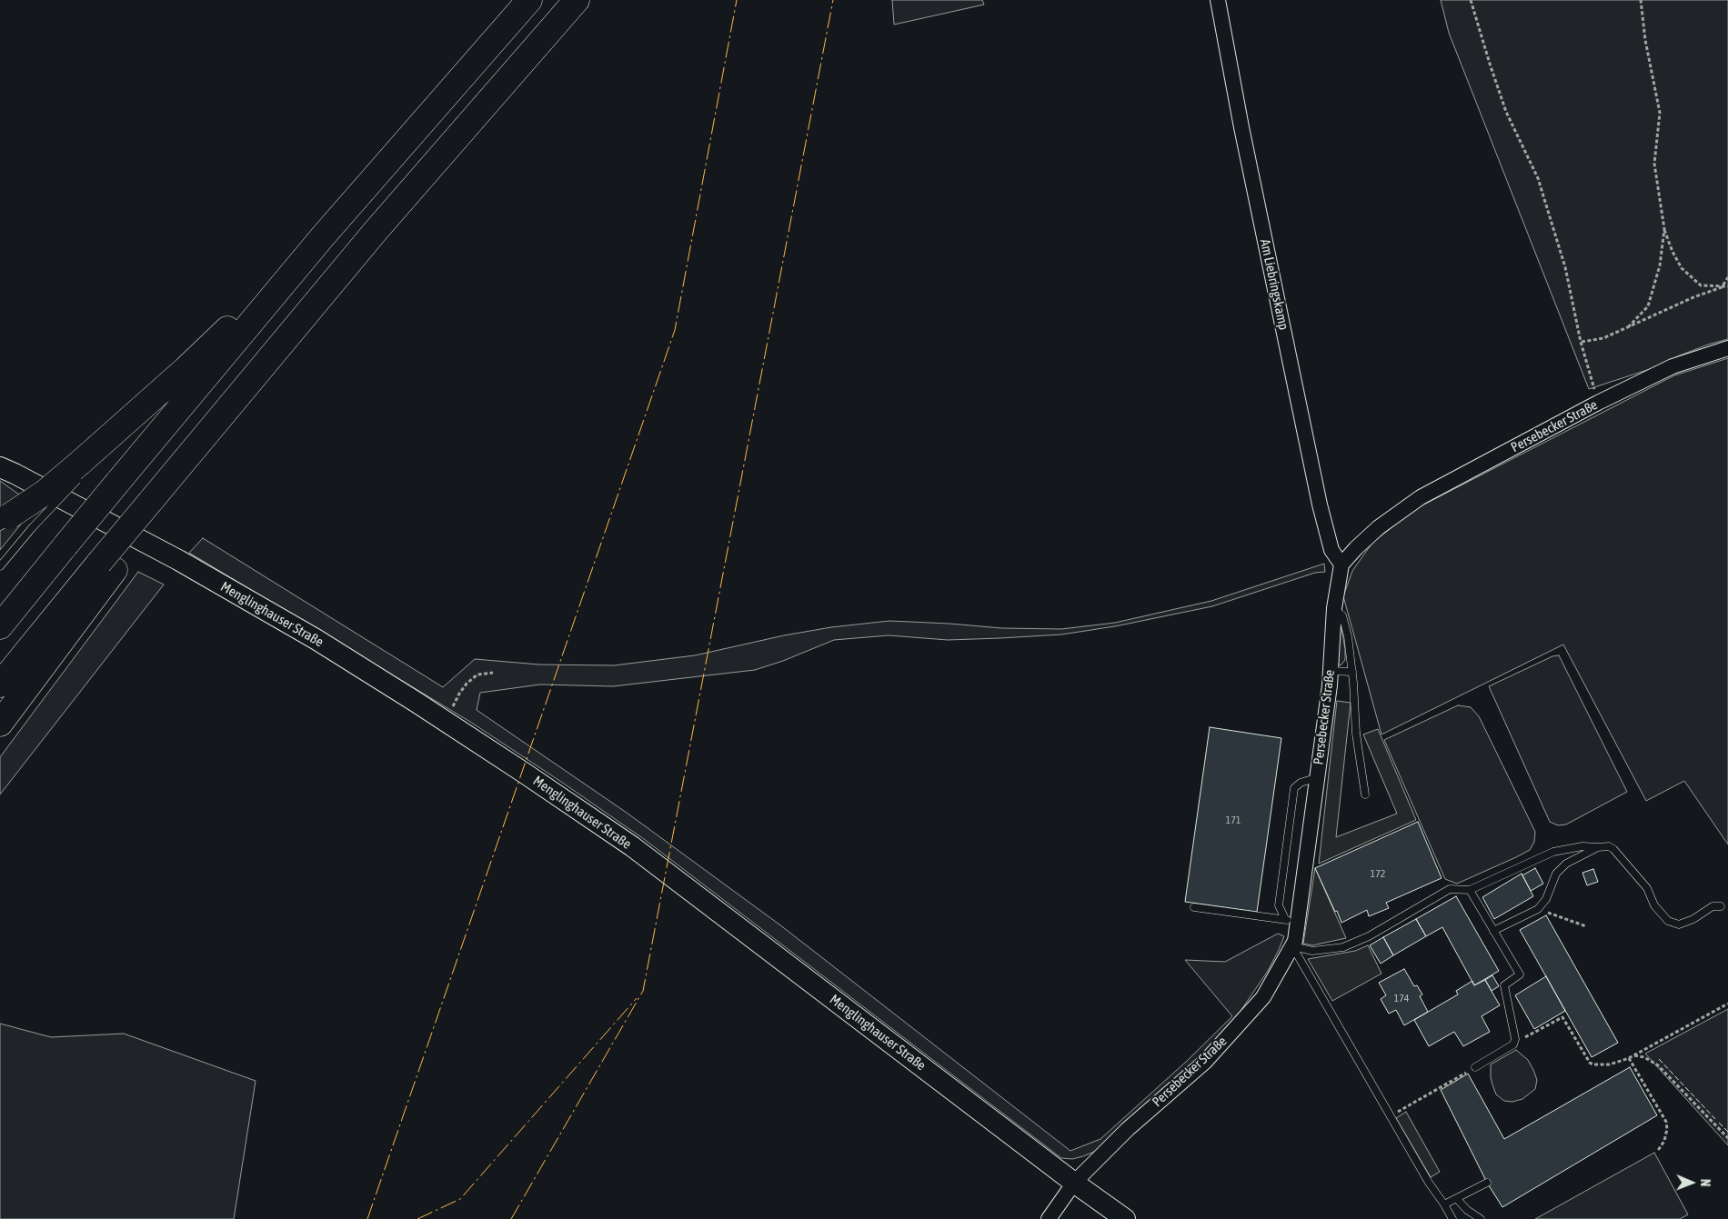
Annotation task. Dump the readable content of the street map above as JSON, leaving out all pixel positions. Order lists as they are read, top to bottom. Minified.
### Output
{"streets":{"street":["Am Liebringskamp","Persebecker Straße","Menglinghauser Straße"]},"crossings":[["Am Liebringskamp","Persebecker Straße"],["Persebecker Straße","Menglinghauser Straße"]],"house_numbers":["171","172","174"],"north":"right"}
